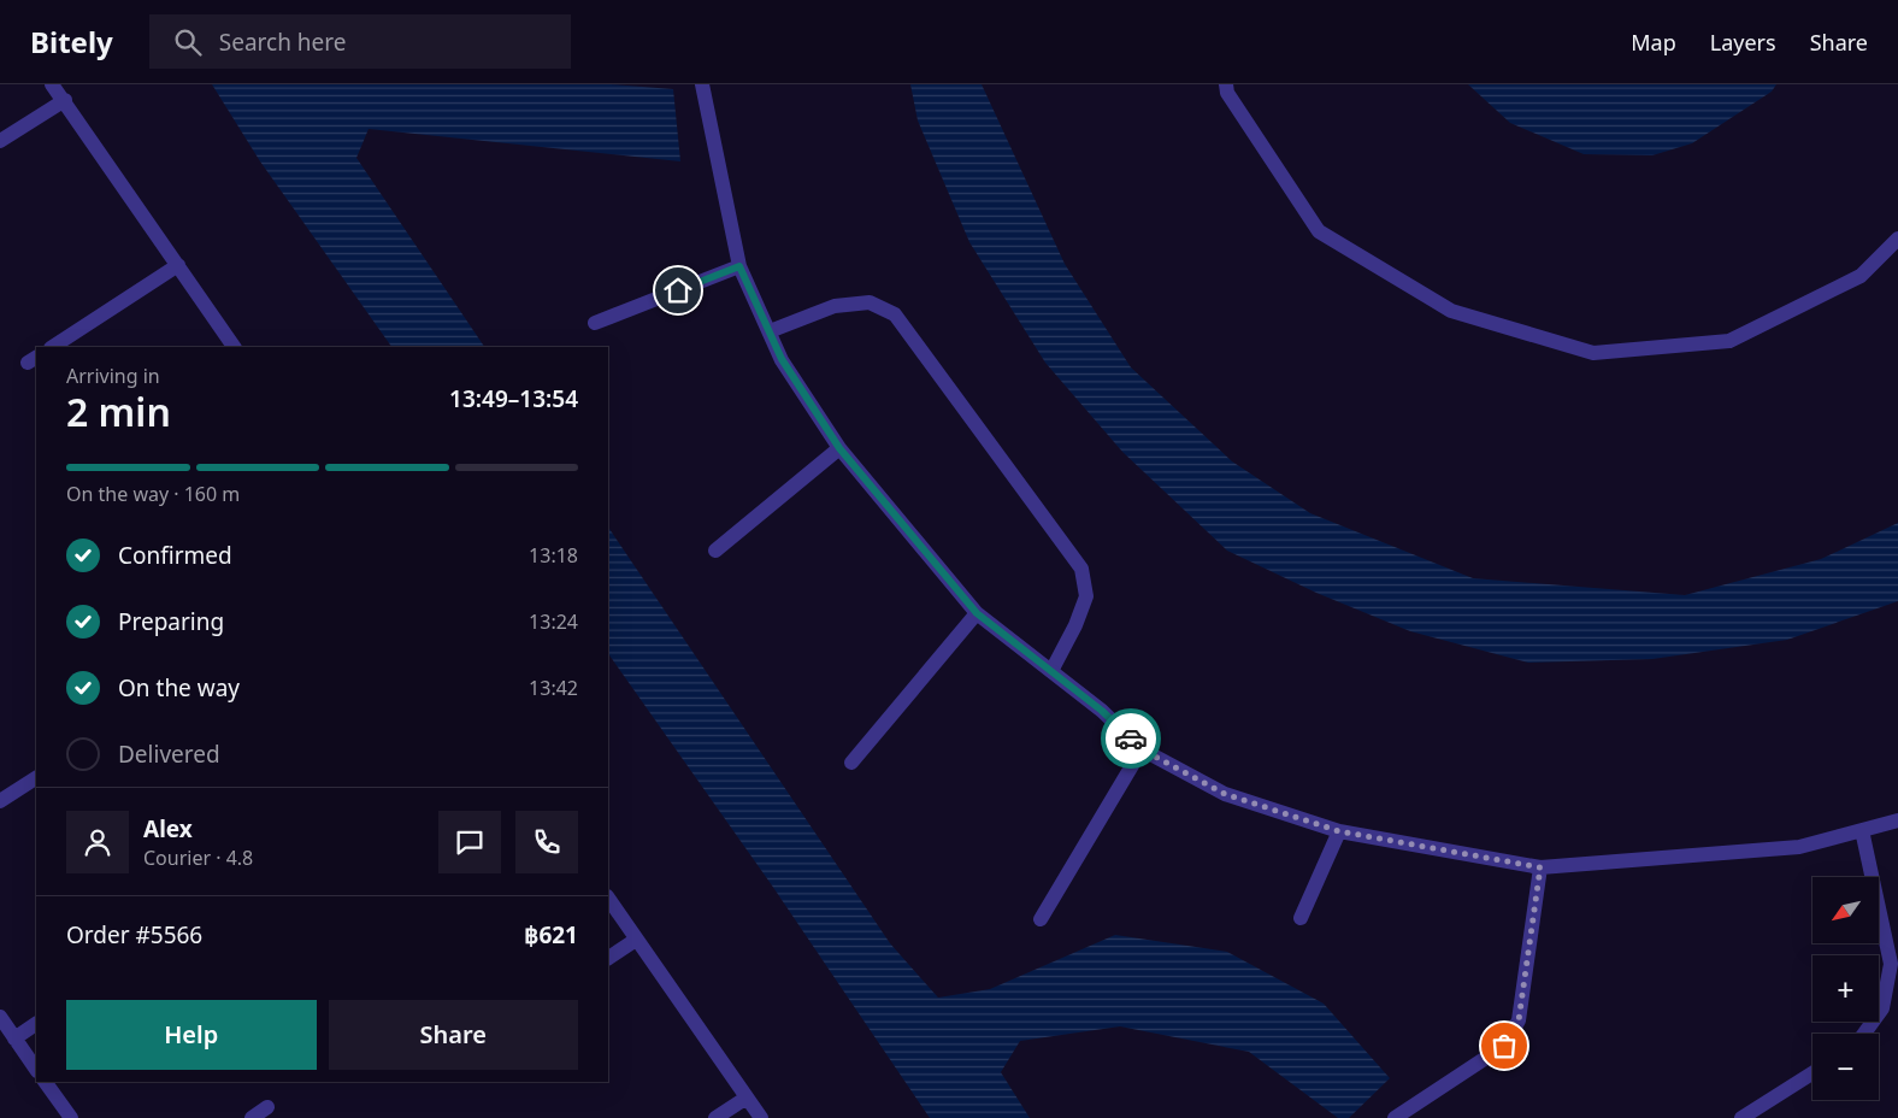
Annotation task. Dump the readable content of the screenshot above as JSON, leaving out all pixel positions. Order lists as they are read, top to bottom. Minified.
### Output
{"north":"bottom left","page":{"header":"Bitely","search":"Search here","nav":["Map","Layers","Share"],"heading":["2 min","Arriving in","13:49–13:54"],"panel":["Alex","Courier · 4.8","Order #5566","฿621"],"bar":"On the way · 160 m","list":[["Confirmed","13:18"],["Preparing","13:24"],["On the way","13:42"],"Delivered"],"map_buttons":["+","−"],"buttons":["Help","Share"]}}
